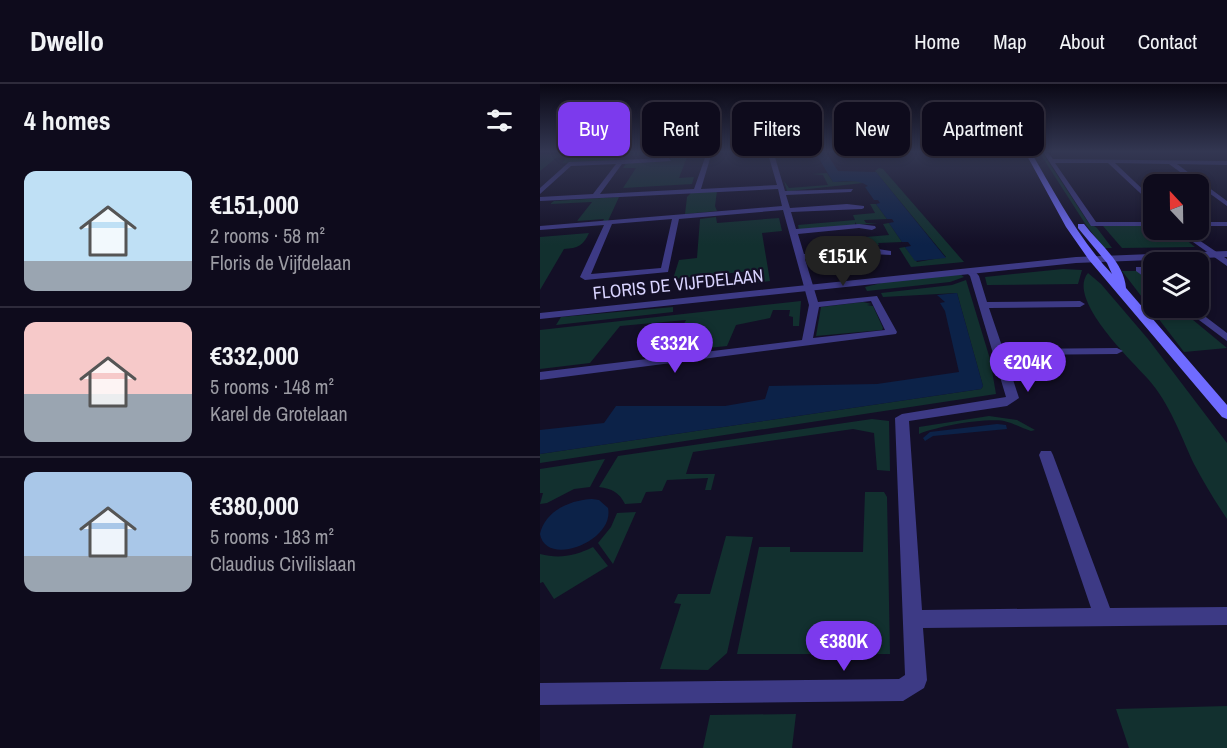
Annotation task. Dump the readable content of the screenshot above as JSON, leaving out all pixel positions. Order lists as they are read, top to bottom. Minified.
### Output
{"streets":{"street":["FLORIS DE VIJFDELAAN"]},"north":"top","page":{"header":"Dwello","nav":["Home","Map","About","Contact"],"heading":"4 homes","chip":["Buy","Rent","Filters","New","Apartment"],"list":[{"name":"€151,000","note":"2 rooms · 58 m² · Floris de Vijfdelaan"},{"name":"€332,000","note":"5 rooms · 148 m² · Karel de Grotelaan"},{"name":"€380,000","note":"5 rooms · 183 m² · Claudius Civilislaan"}],"price":["€151K","€332K","€204K","€380K"]}}
